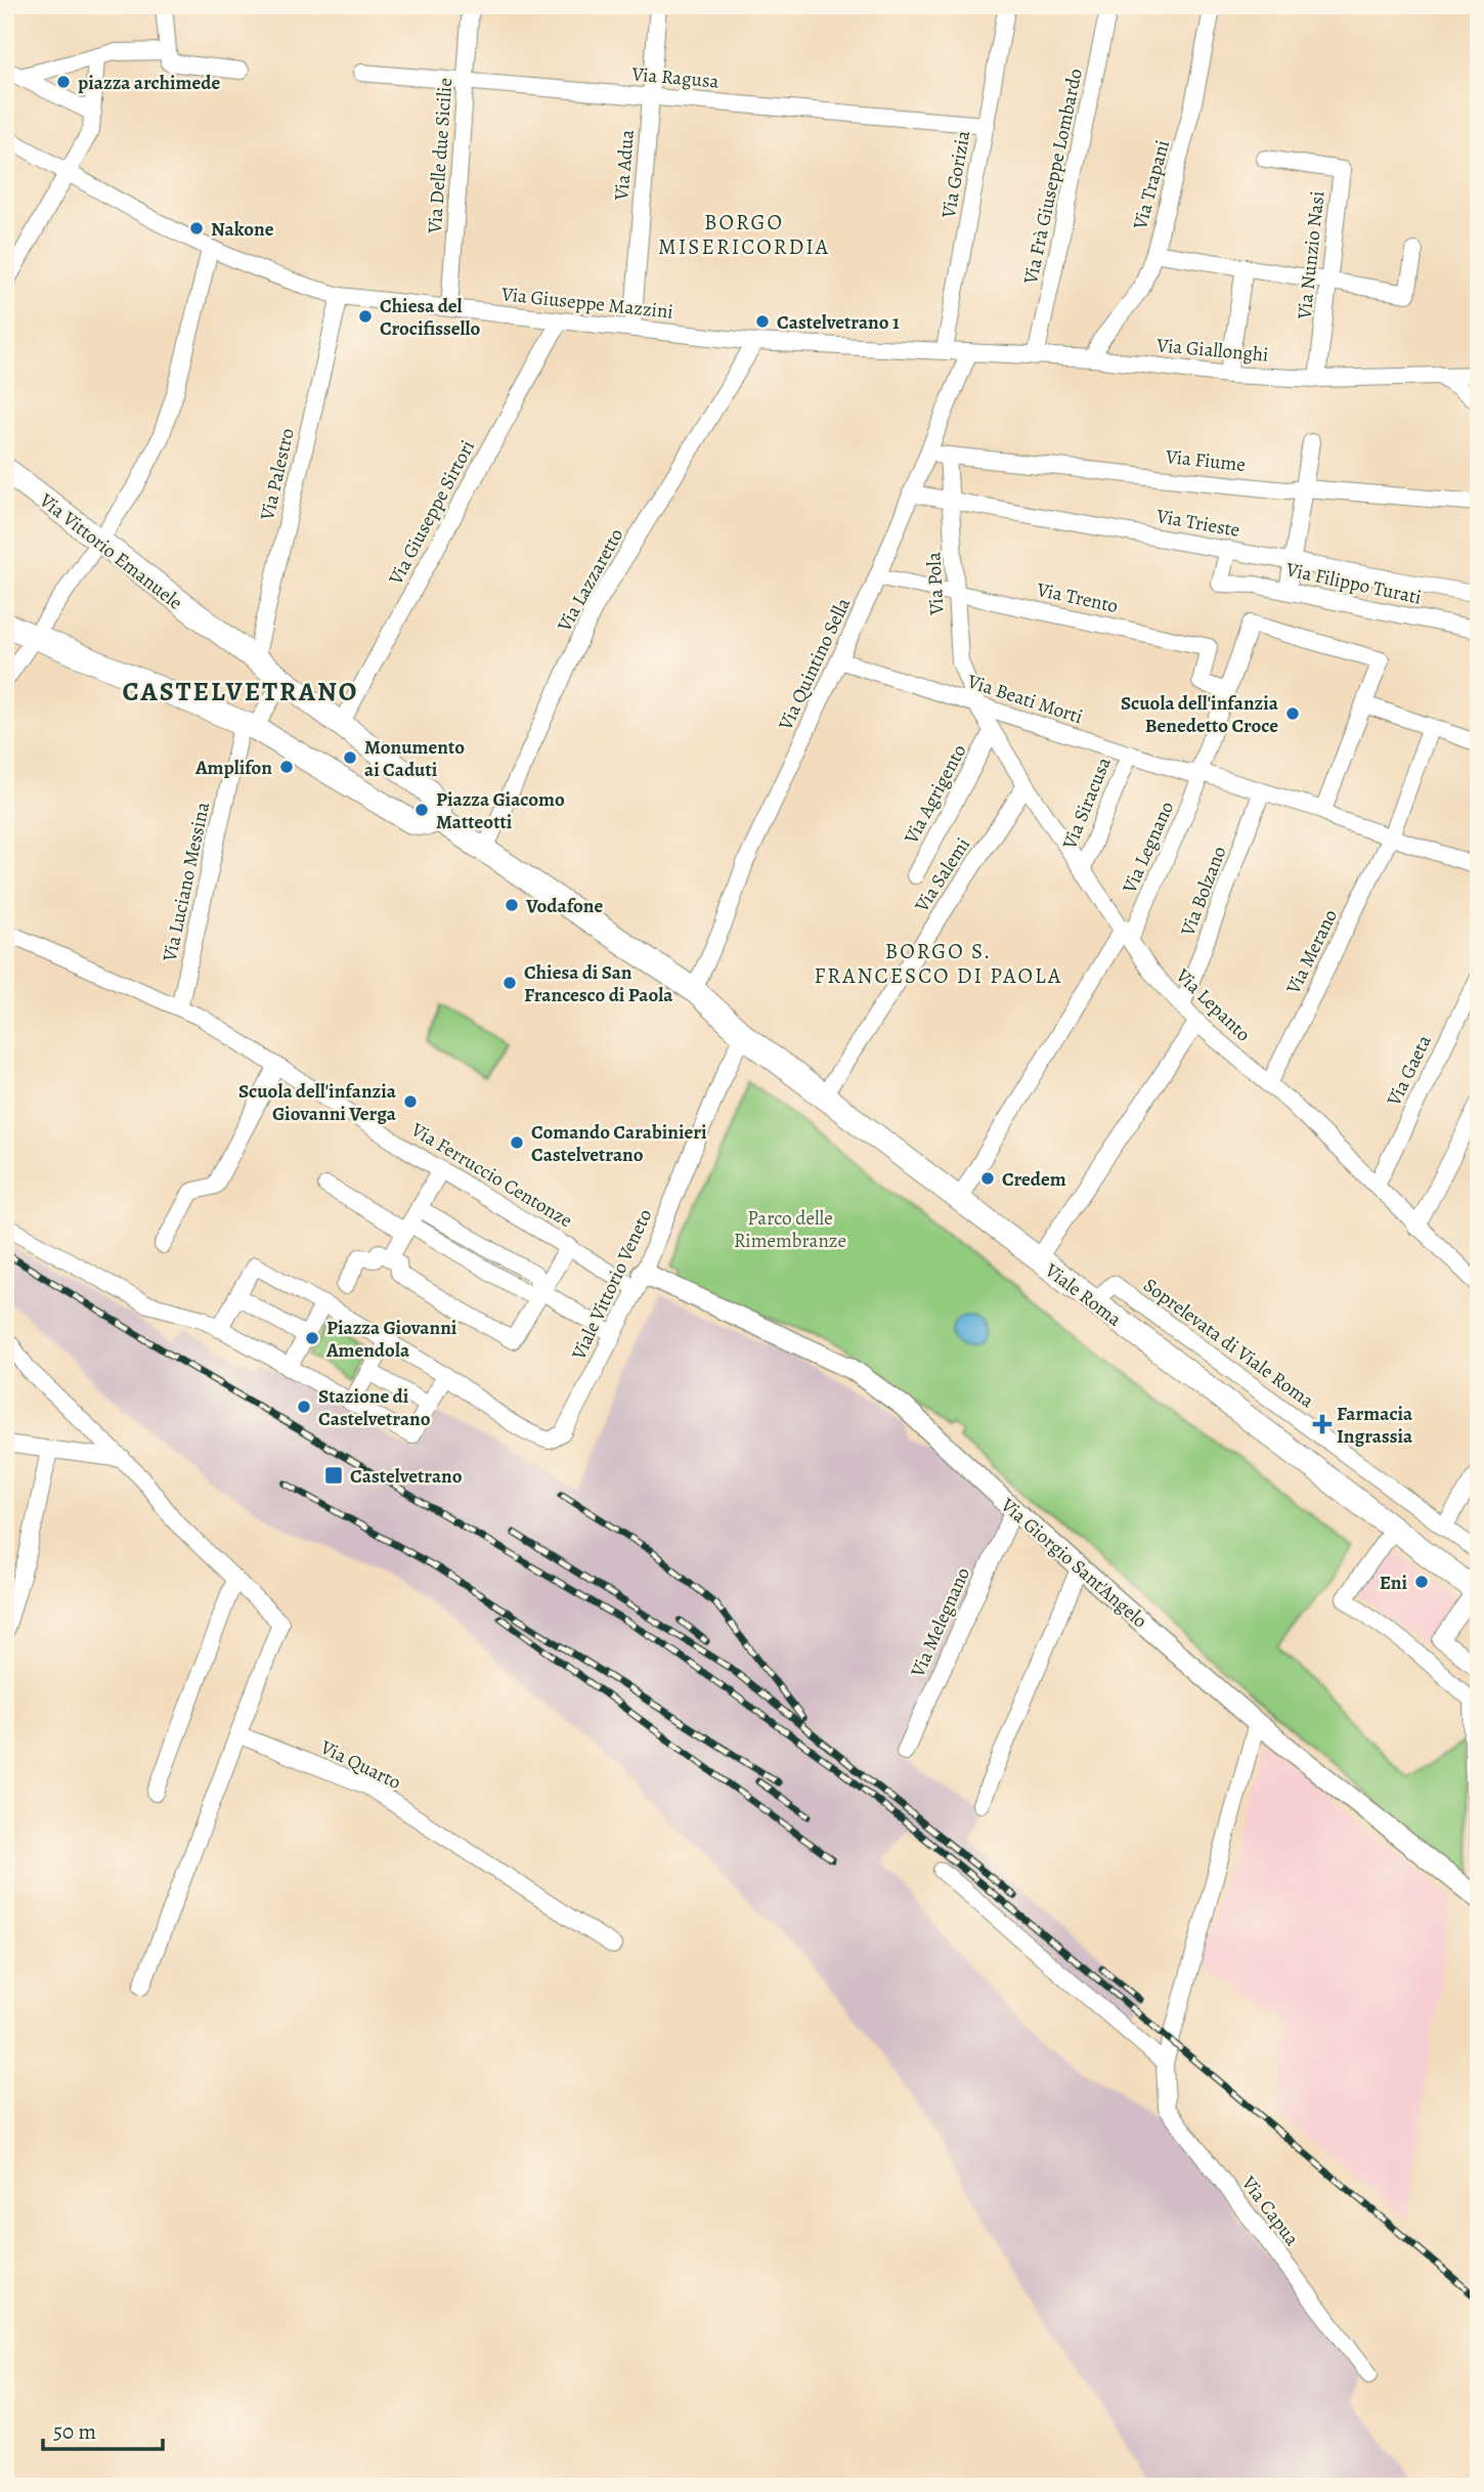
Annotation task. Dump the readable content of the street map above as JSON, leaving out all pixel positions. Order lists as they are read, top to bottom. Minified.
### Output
{"streets":{"main road":["Via Vittorio Emanuele","Viale Roma"],"street":["Via Ragusa","Via Delle due Sicilie","Via Adua","Via Gorizia","Via Frà Giuseppe Lombardo","Via Trapani","Via Nunzio Nasi","Via Giuseppe Mazzini","Via Giallonghi","Via Fiume","Via Palestro","Via Giuseppe Sirtori","Via Trieste","Via Lazzaretto","Via Filippo Turati","Via Pola","Via Trento","Via Quintino Sella","Via Beati Morti","Via Agrigento","Via Siracusa","Via Legnano","Via Salemi","Via Luciano Messina","Via Bolzano","Via Merano","Via Lepanto","Via Gaeta","Via Ferruccio Centonze","Viale Vittorio Veneto","Soprelevata di Viale Roma","Via Giorgio Sant'Angelo","Via Melegnano","Via Quarto","Via Capua"]},"crossings":[["Via Ragusa","Via Delle due Sicilie"],["Via Ragusa","Via Adua"],["Via Ragusa","Via Gorizia"],["Via Delle due Sicilie","Via Giuseppe Mazzini"],["Via Adua","Via Giuseppe Mazzini"],["Via Gorizia","Via Giuseppe Mazzini"],["Via Gorizia","Via Giallonghi"],["Via Frà Giuseppe Lombardo","Via Giallonghi"],["Via Trapani","Via Giallonghi"],["Via Nunzio Nasi","Via Giallonghi"],["Via Giuseppe Mazzini","Via Giallonghi"],["Via Giuseppe Mazzini","Via Palestro"],["Via Giuseppe Mazzini","Via Giuseppe Sirtori"],["Via Giuseppe Mazzini","Via Lazzaretto"],["Via Giallonghi","Via Quintino Sella"],["Via Fiume","Via Pola"],["Via Fiume","Via Quintino Sella"],["Via Palestro","Via Vittorio Emanuele"],["Via Trieste","Via Filippo Turati"],["Via Trieste","Via Pola"],["Via Trieste","Via Quintino Sella"],["Via Pola","Via Trento"],["Via Pola","Via Beati Morti"],["Via Pola","Via Lepanto"],["Via Trento","Via Quintino Sella"],["Via Trento","Via Legnano"],["Via Quintino Sella","Via Beati Morti"],["Via Quintino Sella","Viale Roma"],["Via Beati Morti","Via Siracusa"],["Via Beati Morti","Via Legnano"],["Via Beati Morti","Via Bolzano"],["Via Beati Morti","Via Lepanto"],["Via Agrigento","Via Lepanto"],["Via Siracusa","Via Lepanto"],["Via Legnano","Via Lepanto"],["Via Legnano","Viale Roma"],["Via Salemi","Via Lepanto"],["Via Salemi","Viale Roma"],["Via Luciano Messina","Via Ferruccio Centonze"],["Via Bolzano","Via Lepanto"],["Via Merano","Via Lepanto"],["Via Lepanto","Via Gaeta"],["Via Ferruccio Centonze","Viale Vittorio Veneto"],["Via Ferruccio Centonze","Via Giorgio Sant'Angelo"],["Viale Vittorio Veneto","Viale Roma"],["Viale Vittorio Veneto","Via Giorgio Sant'Angelo"],["Viale Roma","Soprelevata di Viale Roma"],["Via Giorgio Sant'Angelo","Via Melegnano"],["Via Giorgio Sant'Angelo","Via Capua"]],"districts":["BORGO MISERICORDIA","CASTELVETRANO","BORGO S. FRANCESCO DI PAOLA"],"parks":["Parco delle Rimembranze"],"places":{"other":["piazza archimede","Nakone","Chiesa del Crocifissello","Castelvetrano 1","Scuola dell'infanzia Benedetto Croce","Monumento ai Caduti","Amplifon","Piazza Giacomo Matteotti","Vodafone","Chiesa di San Francesco di Paola","Scuola dell'infanzia Giovanni Verga","Comando Carabinieri Castelvetrano","Credem","Piazza Giovanni Amendola","Stazione di Castelvetrano","Eni"],"health":["Farmacia Ingrassia"],"transit":["Castelvetrano"]},"scale_bar":"50 m"}
